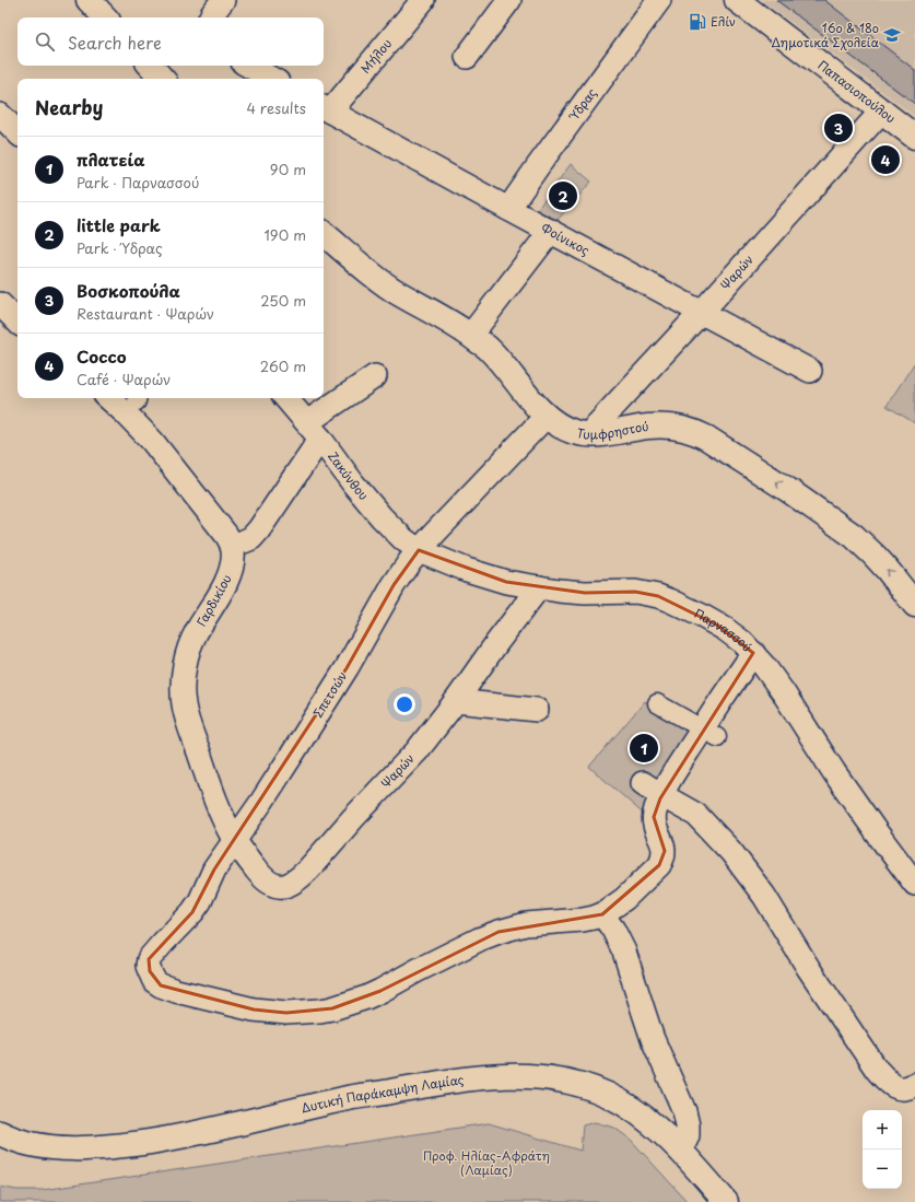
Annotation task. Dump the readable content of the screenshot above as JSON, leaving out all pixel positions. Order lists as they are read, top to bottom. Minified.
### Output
{"streets":{"main road":["Παπασιοπούλου","Τυμφρηστού","Δυτική Παράκαμψη Λαμίας"],"street":["Μήλου","Ύδρας","Φοίνικος","Ψαρών","Ζακύνθου","Γαρδικίου","Παρνασσού","Σπετσών"]},"crossings":[["Μήλου","Φοίνικος"],["Παπασιοπούλου","Ψαρών"],["Ύδρας","Φοίνικος"],["Φοίνικος","Ψαρών"],["Ψαρών","Τυμφρηστού"],["Ψαρών","Γαρδικίου"],["Ψαρών","Παρνασσού"],["Ψαρών","Σπετσών"],["Τυμφρηστού","Σπετσών"],["Ζακύνθου","Παρνασσού"],["Ζακύνθου","Σπετσών"],["Γαρδικίου","Σπετσών"],["Παρνασσού","Σπετσών"]],"one_way":["Τυμφρηστού"],"parks":["Προφ. Ηλίας-Αφράτη (Λαμίας)"],"places":{"fuel station":["Ελίν"],"school or university":["16ο & 18ο Δημοτικά Σχολεία"]},"page":{"search":"Search here","heading":["Nearby","4 results"],"pins":["3","4","2","1"],"list":[{"mark":"1","name":"πλατεία","note":"Park · Παρνασσού","value":"90 m"},{"mark":"2","name":"little park","note":"Park · Ύδρας","value":"190 m"},{"mark":"3","name":"Βοσκοπούλα","note":"Restaurant · Ψαρών","value":"250 m"},{"mark":"4","name":"Cocco","note":"Café · Ψαρών","value":"260 m"}],"map_buttons":["+","−"]}}
